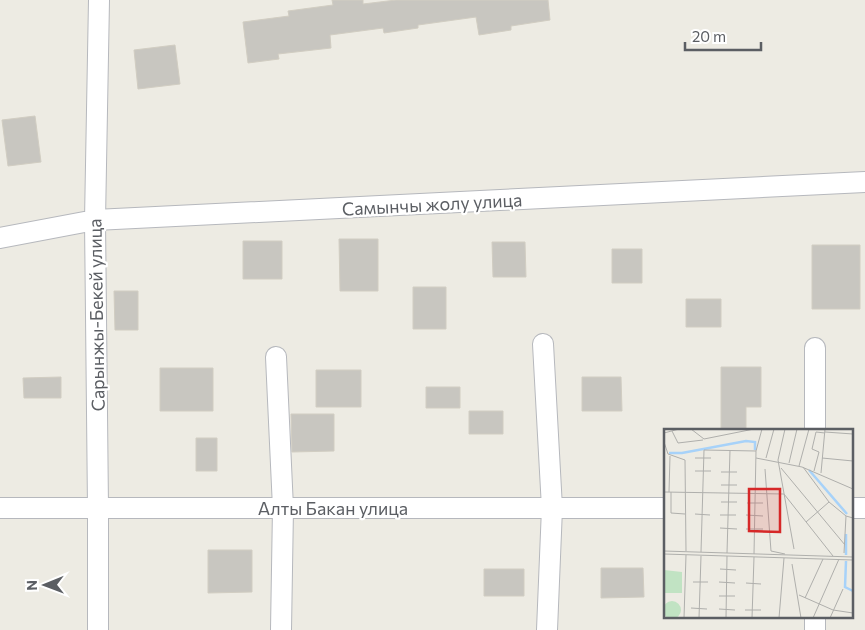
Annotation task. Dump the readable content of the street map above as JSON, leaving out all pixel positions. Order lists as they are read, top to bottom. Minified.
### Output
{"streets":{"street":["Самынчы жолу улица","Сарынжы-Бекей улица","Алты Бакан улица"]},"crossings":[["Самынчы жолу улица","Сарынжы-Бекей улица"],["Сарынжы-Бекей улица","Алты Бакан улица"]],"scale_bar":"20 m","north":"left"}
